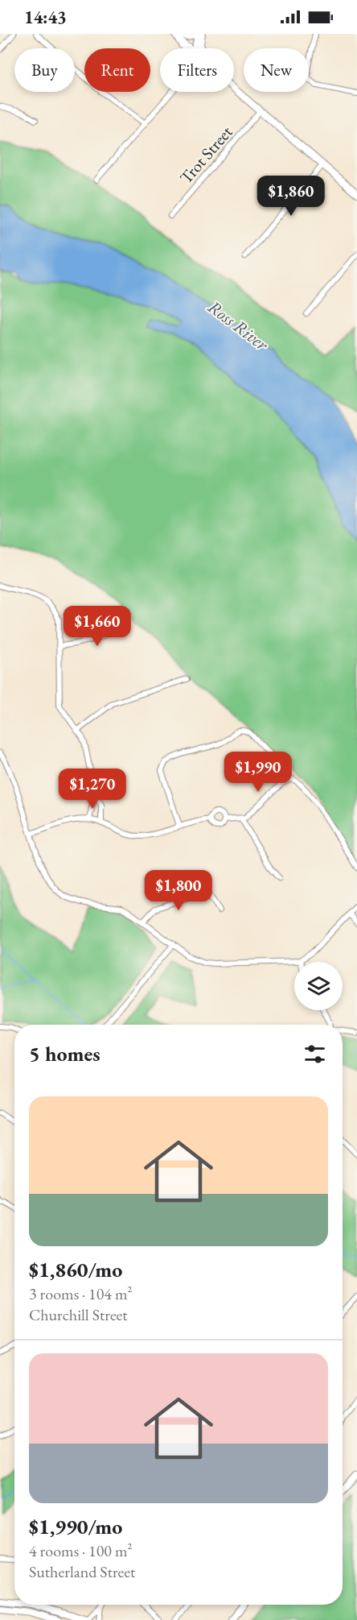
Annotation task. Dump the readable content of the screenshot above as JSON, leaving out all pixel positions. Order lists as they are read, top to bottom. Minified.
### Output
{"streets":{"street":["Trot Street"]},"water":["Ross River"],"page":{"status":"14:43","chip":["Buy","Rent","Filters","New"],"price":["$1,860","$1,660","$1,990","$1,270","$1,800"],"heading":"5 homes","list":[{"name":"$1,860/mo","note":"3 rooms · 104 m² · Churchill Street"},{"name":"$1,990/mo","note":"4 rooms · 100 m² · Sutherland Street"}]}}
